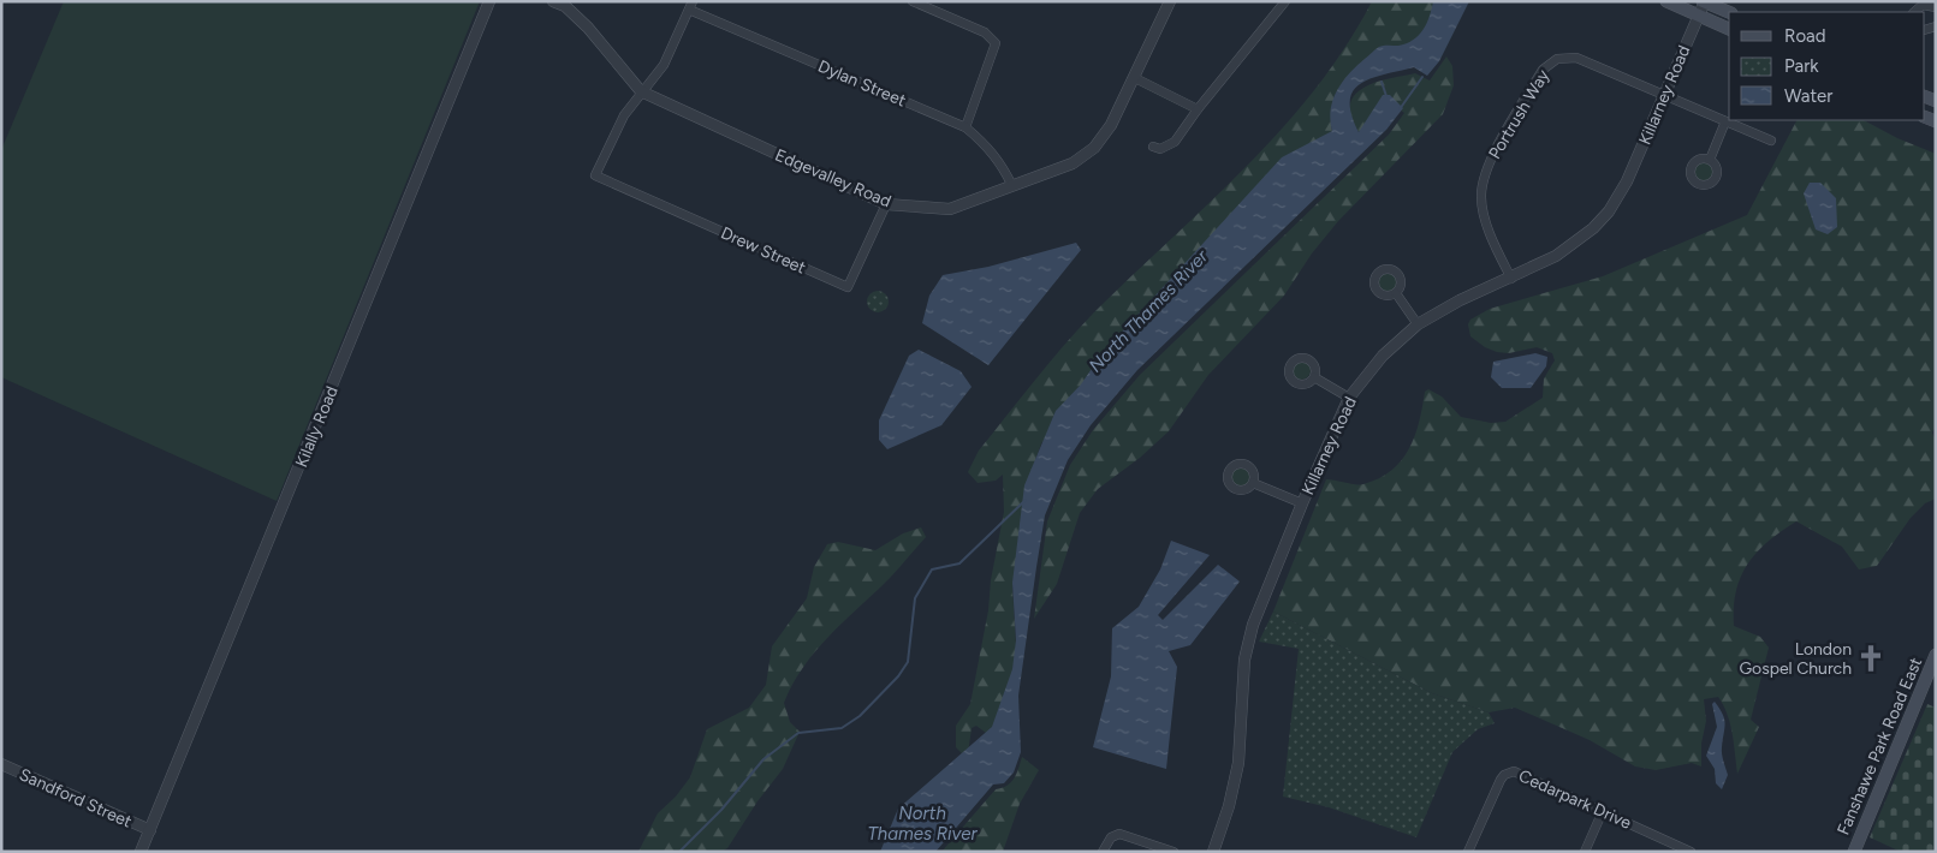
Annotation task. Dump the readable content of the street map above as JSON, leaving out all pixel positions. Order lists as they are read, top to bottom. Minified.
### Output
{"streets":{"main road":["Fanshawe Park Road East"],"street":["Dylan Street","Killarney Road","Portrush Way","Edgevalley Road","Drew Street","Kilally Road","Sandford Street","Cedarpark Drive"]},"crossings":[["Dylan Street","Edgevalley Road"],["Killarney Road","Portrush Way"],["Edgevalley Road","Drew Street"],["Kilally Road","Sandford Street"]],"water":["North Thames River"],"places":{"church":["London Gospel Church"]},"legend":["Road","Park","Water"]}
